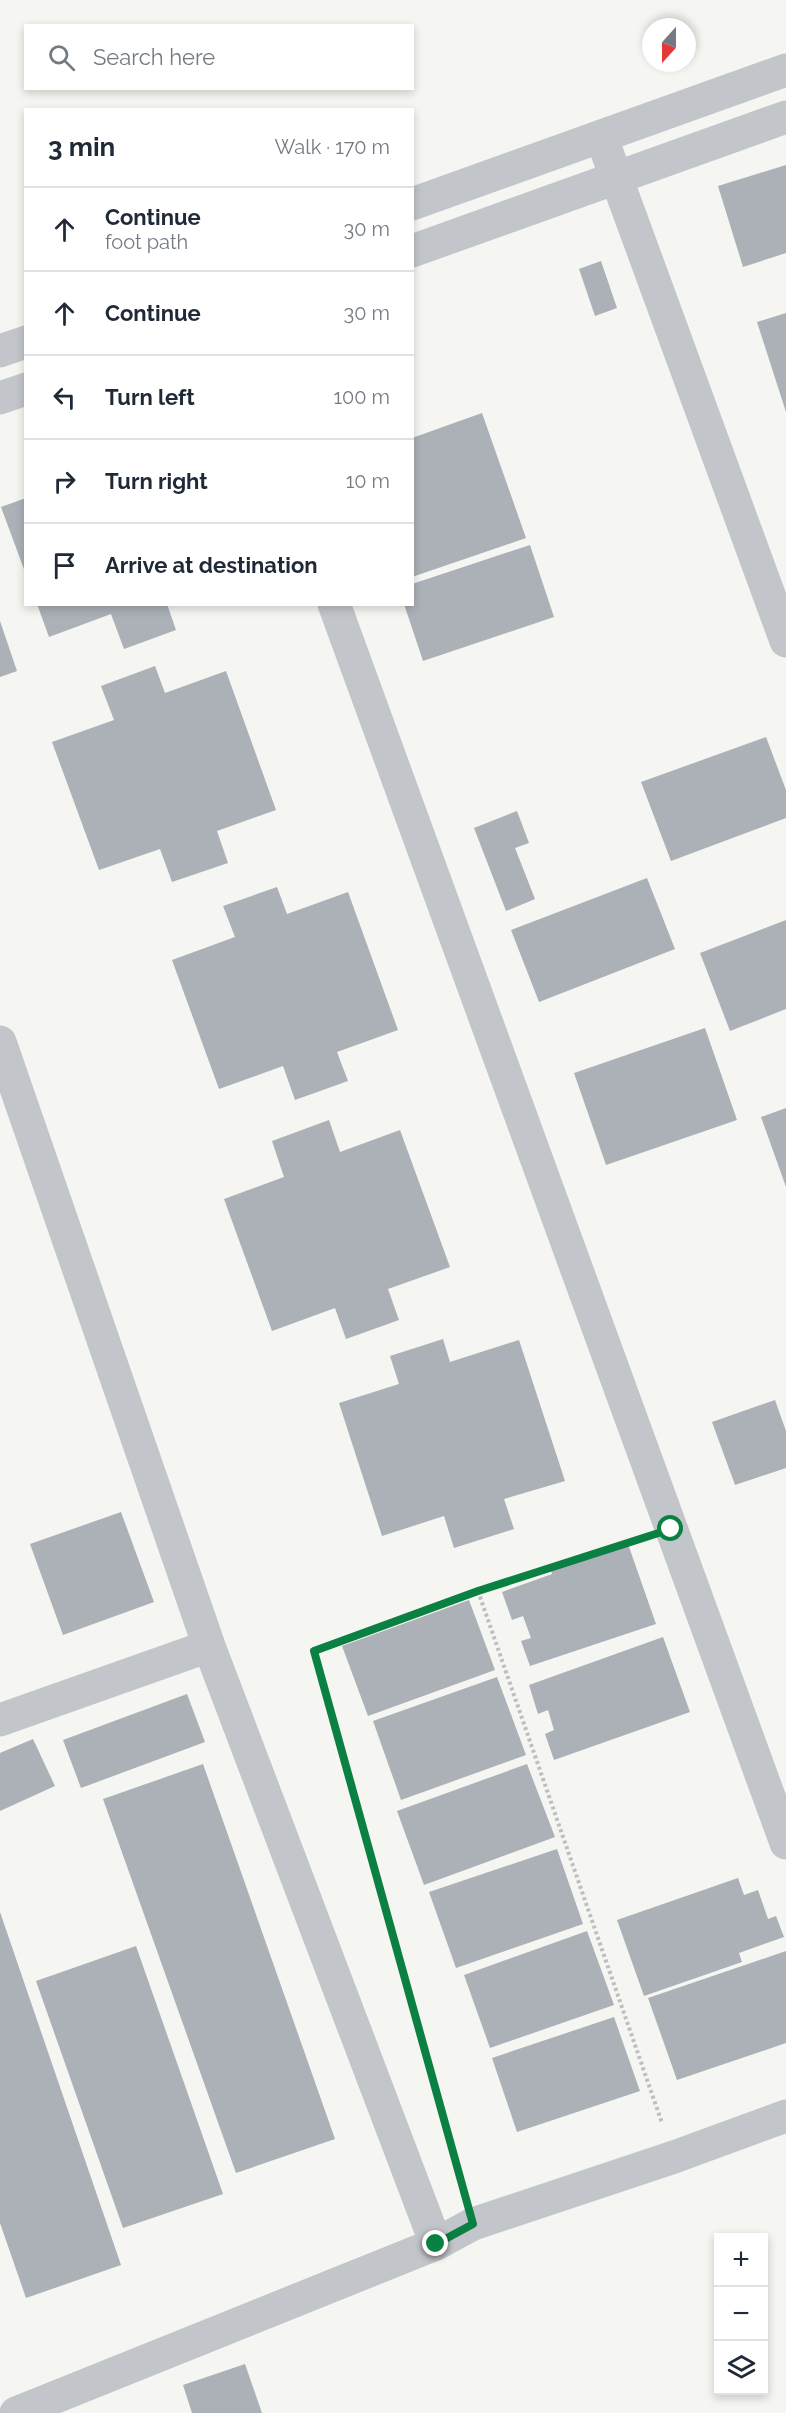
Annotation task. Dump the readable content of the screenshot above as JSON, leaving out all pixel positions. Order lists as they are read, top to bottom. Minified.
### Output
{"north":"bottom","page":{"search":"Search here","heading":["3 min","Walk · 170 m"],"list":[["Continue","foot path","30 m"],["Continue","30 m"],["Turn left","100 m"],["Turn right","10 m"],"Arrive at destination"],"map_buttons":["+","−"]}}
